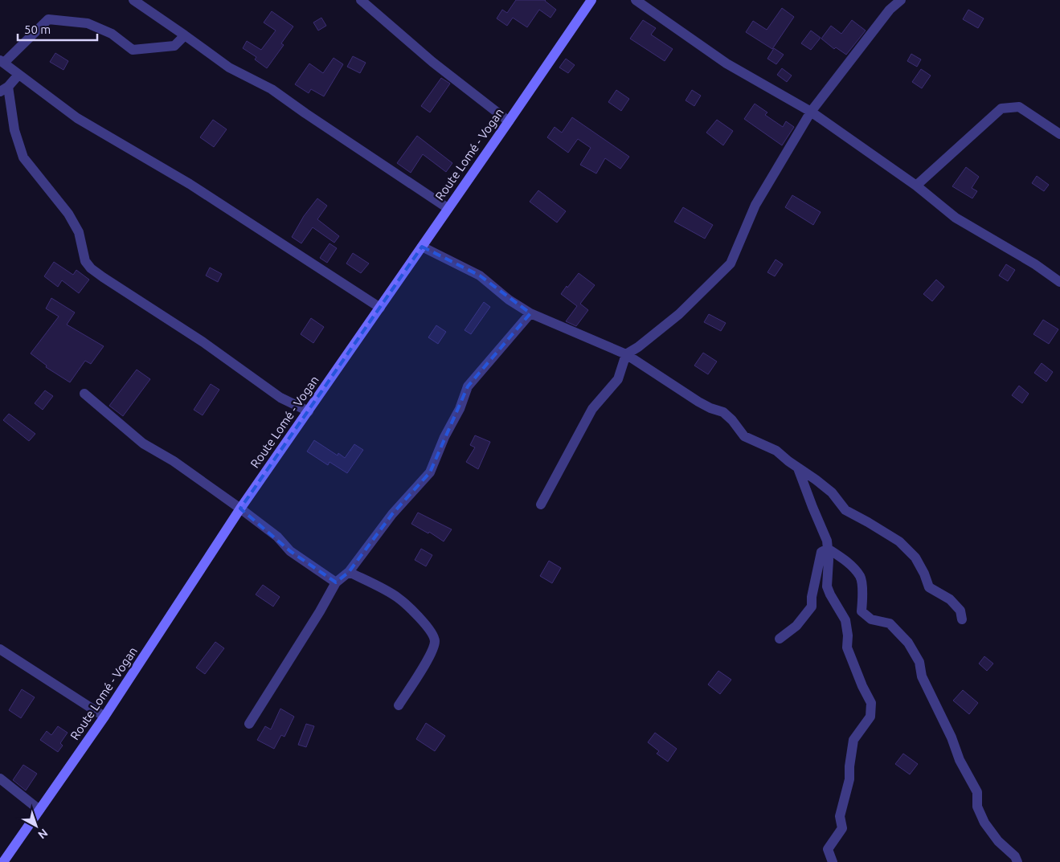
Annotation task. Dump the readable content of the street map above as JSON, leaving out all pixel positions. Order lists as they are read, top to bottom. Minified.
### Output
{"streets":{"main road":["Route Lomé - Vogan"]},"scale_bar":"50 m","north":"bottom right"}
